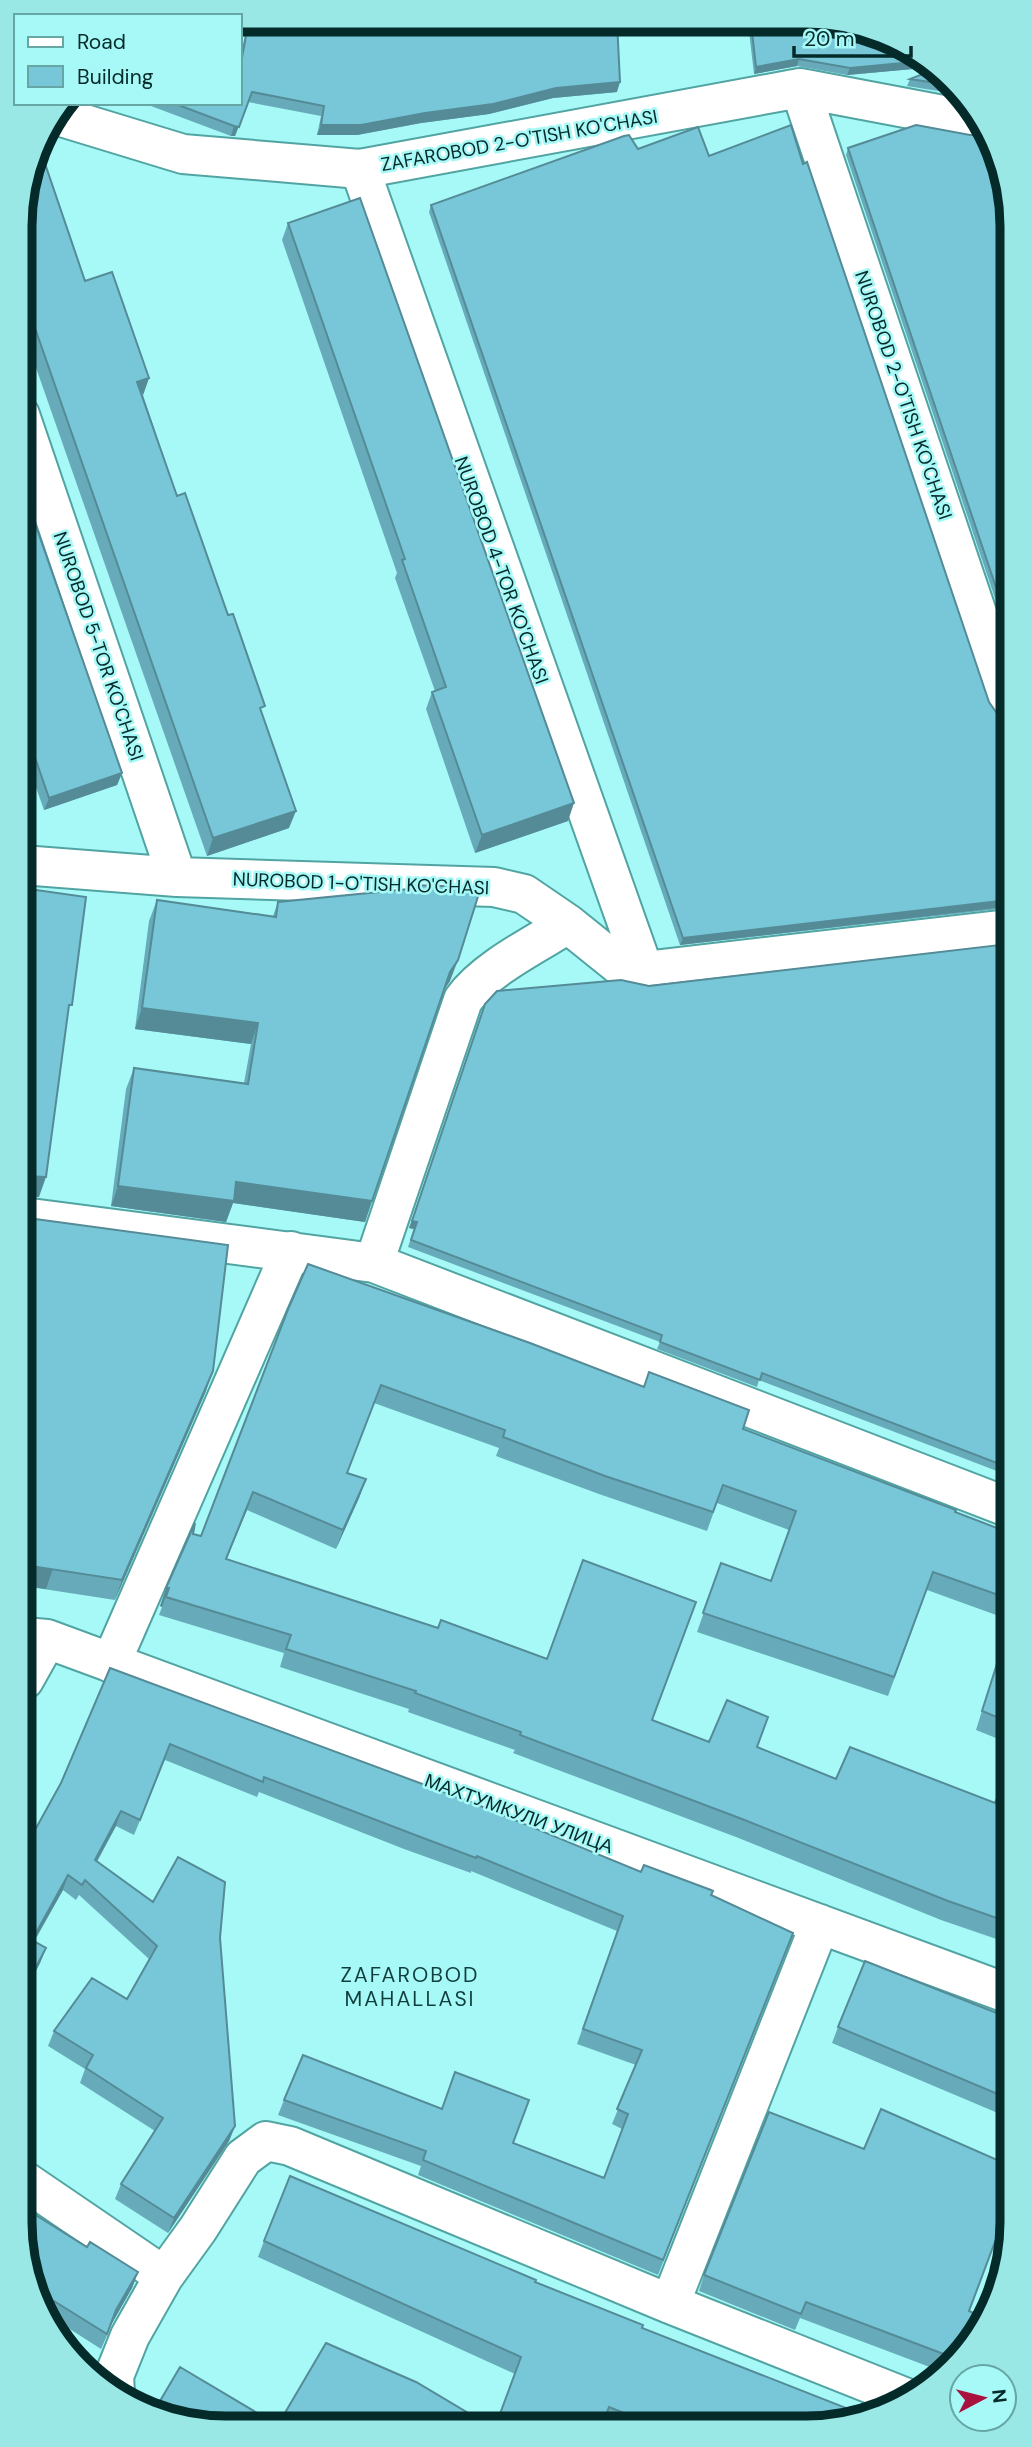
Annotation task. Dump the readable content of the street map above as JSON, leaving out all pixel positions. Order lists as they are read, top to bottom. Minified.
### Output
{"streets":{"street":["ZAFAROBOD 2-O'TISH KO'CHASI","NUROBOD 2-O'TISH KO'CHASI","NUROBOD 4-TOR KO'CHASI","NUROBOD 5-TOR KO'CHASI","NUROBOD 1-O'TISH KO'CHASI","МАХТУМКУЛИ УЛИЦА"]},"crossings":[["ZAFAROBOD 2-O'TISH KO'CHASI","NUROBOD 2-O'TISH KO'CHASI"],["ZAFAROBOD 2-O'TISH KO'CHASI","NUROBOD 4-TOR KO'CHASI"],["NUROBOD 4-TOR KO'CHASI","NUROBOD 1-O'TISH KO'CHASI"],["NUROBOD 5-TOR KO'CHASI","NUROBOD 1-O'TISH KO'CHASI"]],"districts":["ZAFAROBOD MAHALLASI"],"legend":["Road","Building"],"scale_bar":"20 m","north":"right"}
